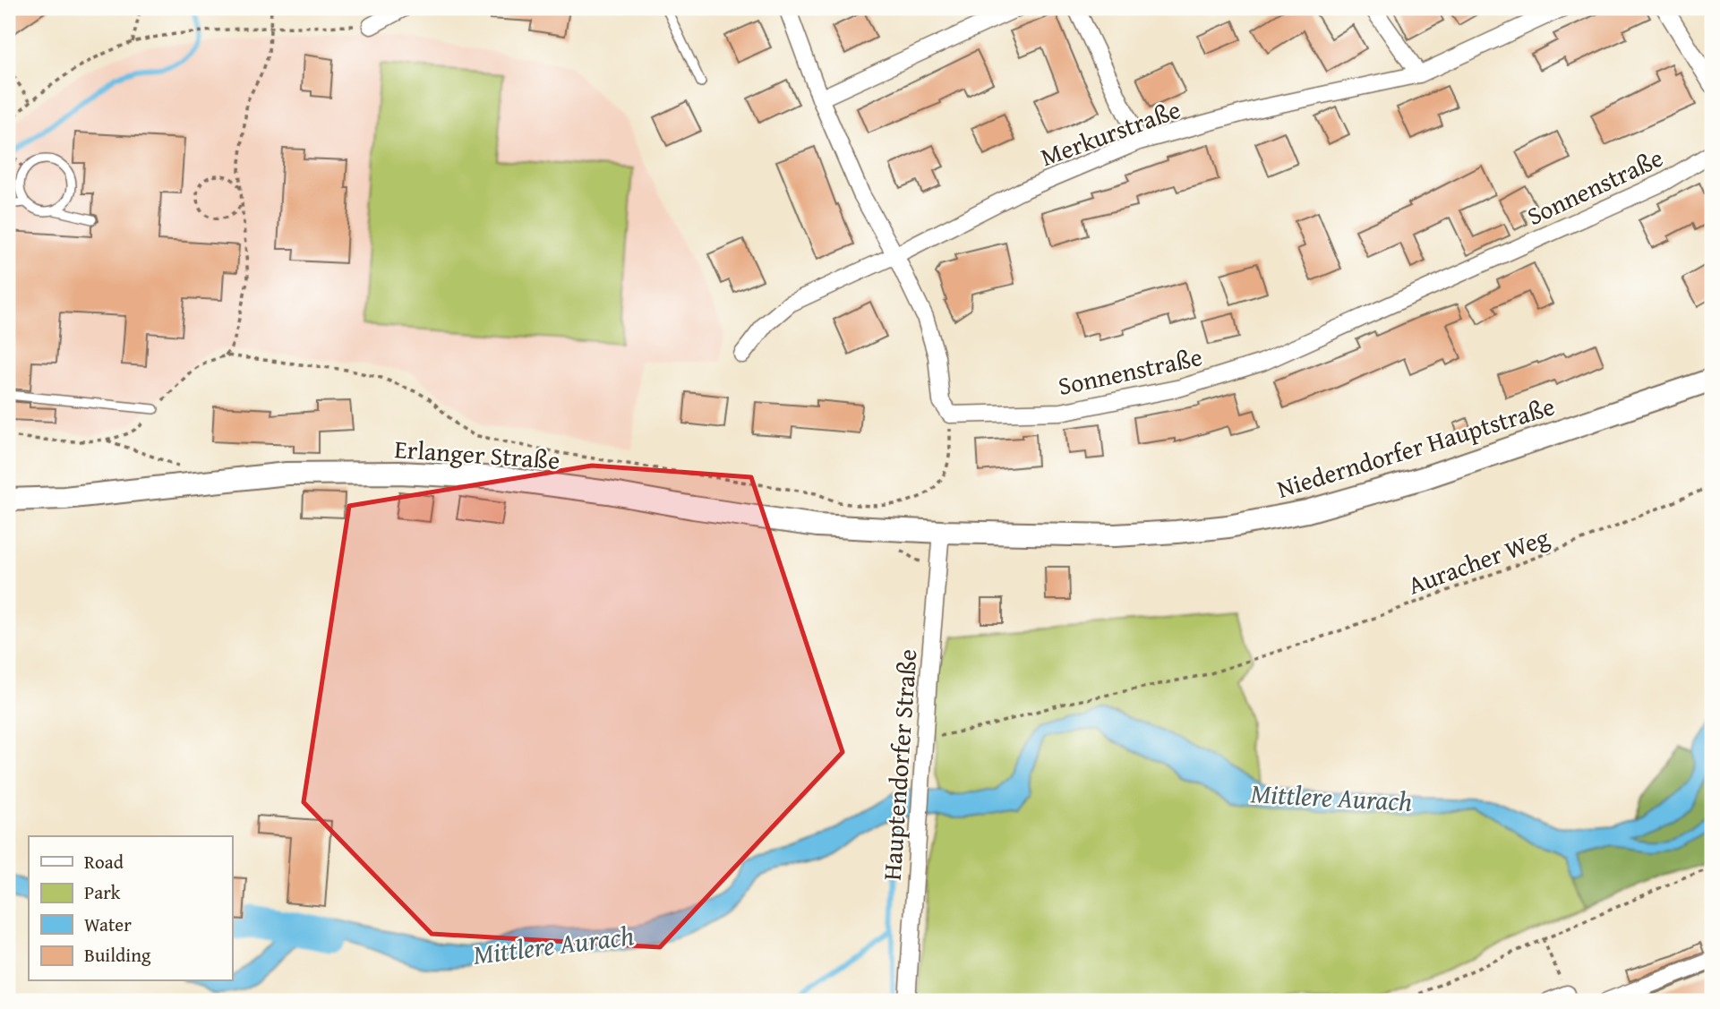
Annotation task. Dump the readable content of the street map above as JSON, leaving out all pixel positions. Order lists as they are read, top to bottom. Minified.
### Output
{"streets":{"street":["Merkurstraße","Sonnenstraße","Niederndorfer Hauptstraße","Erlanger Straße","Hauptendorfer Straße"],"path":["Auracher Weg"]},"crossings":[["Niederndorfer Hauptstraße","Erlanger Straße"],["Niederndorfer Hauptstraße","Hauptendorfer Straße"],["Erlanger Straße","Hauptendorfer Straße"]],"water":["Mittlere Aurach"],"legend":["Road","Park","Water","Building"]}
